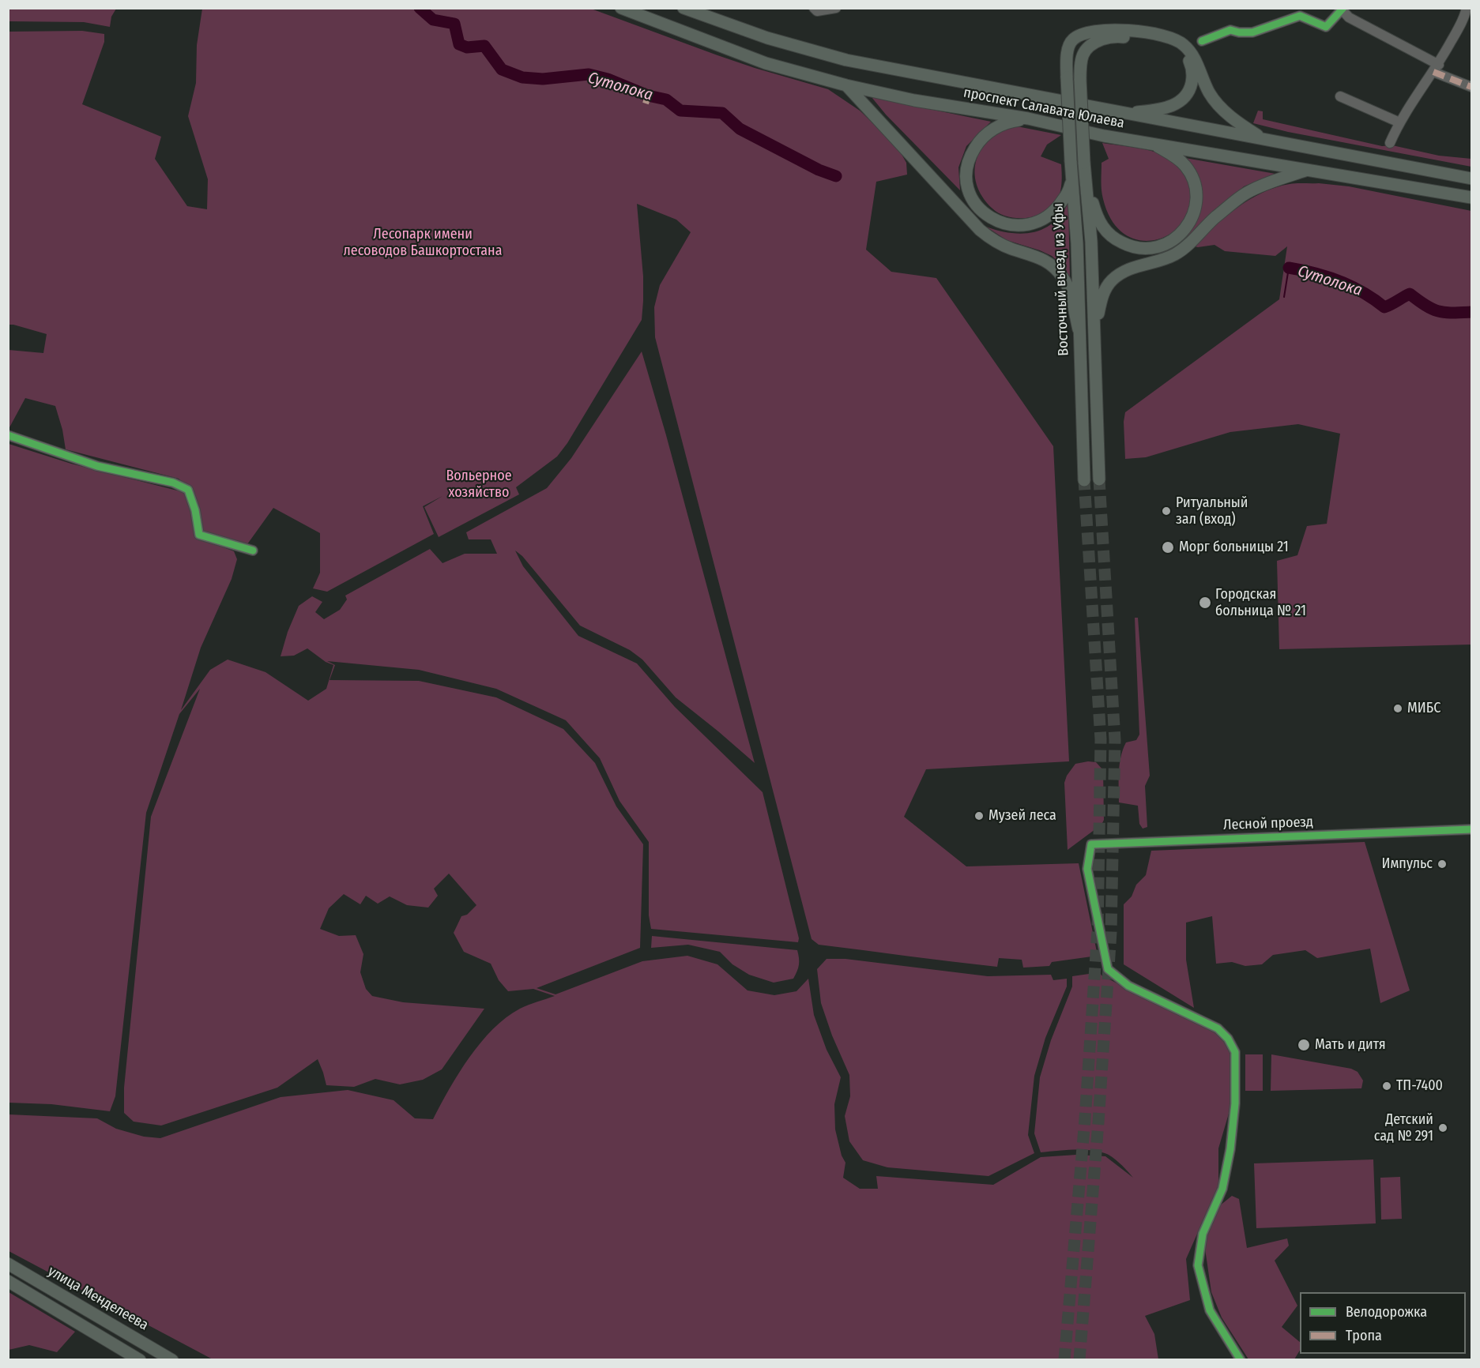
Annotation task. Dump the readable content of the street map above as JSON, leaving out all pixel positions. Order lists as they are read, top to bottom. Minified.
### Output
{"streets":{"main road":["проспект Салавата Юлаева","Восточный выезд из Уфы","улица Менделеева"],"street":["Лесной проезд"]},"crossings":[["проспект Салавата Юлаева","Восточный выезд из Уфы"]],"water":["Сутолока"],"parks":["Лесопарк имени лесоводов Башкортостана","Вольерное хозяйство"],"places":["Ритуальный зал (вход)","Морг больницы 21","Городская больница № 21","МИБС","Музей леса","Импульс","Мать и дитя","ТП-7400","Детский сад № 291"],"legend":["Велодорожка","Тропа"]}
